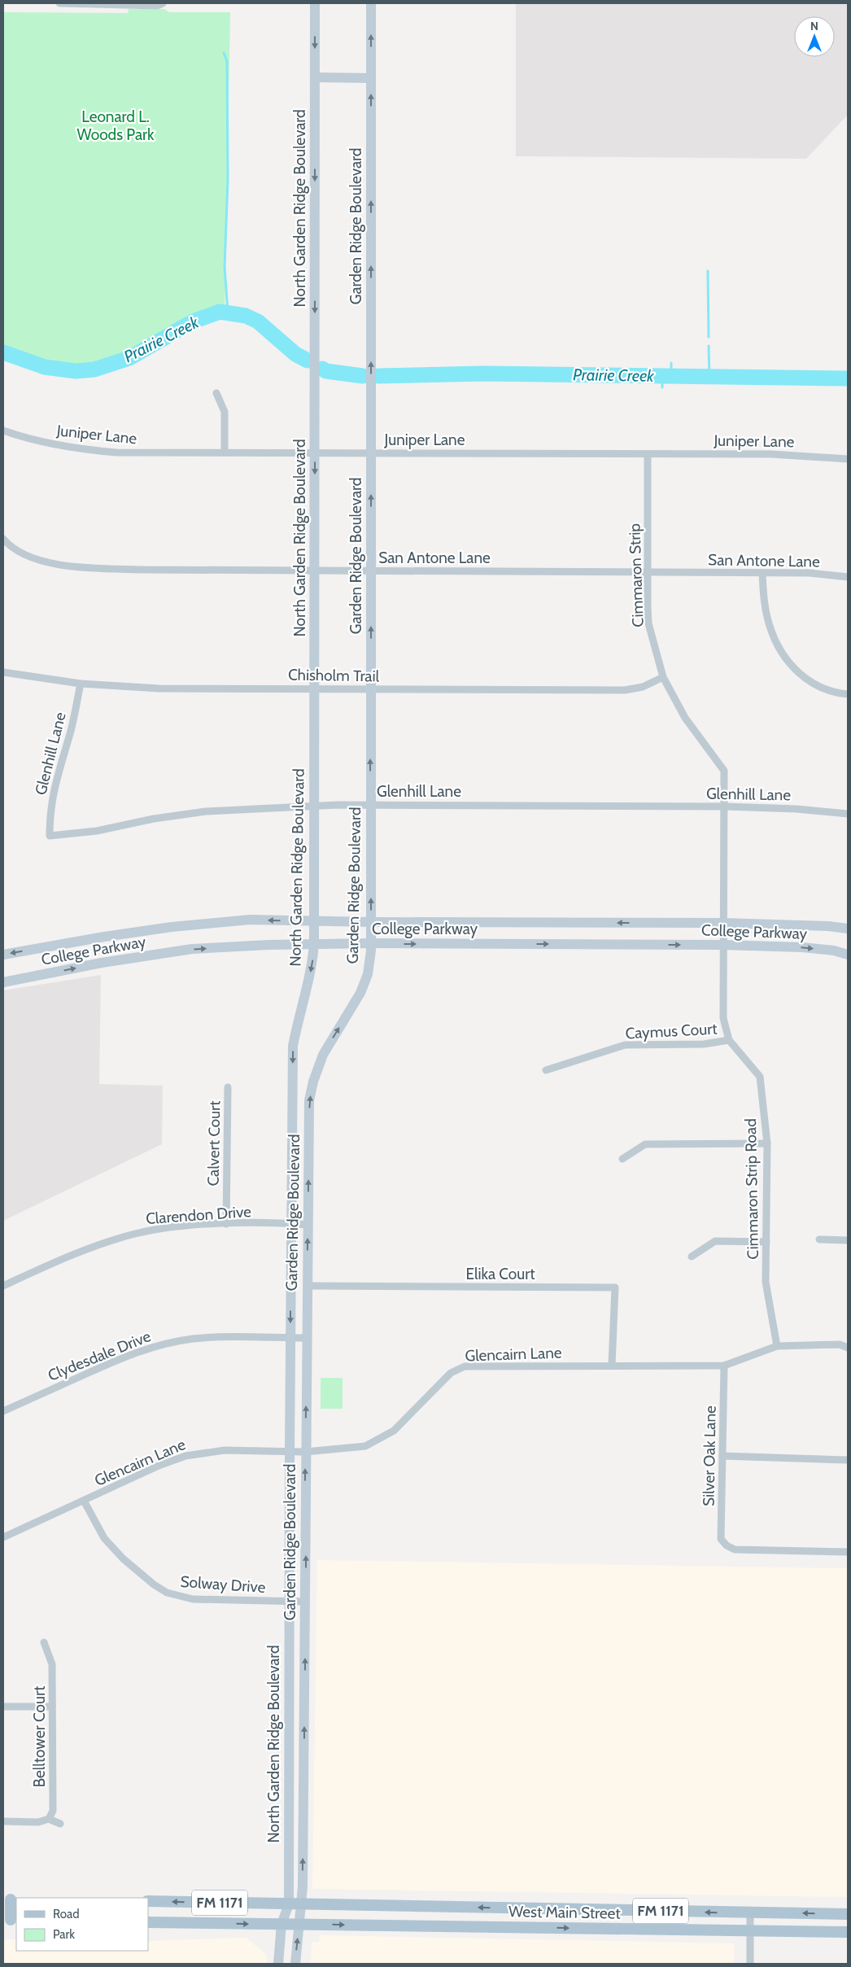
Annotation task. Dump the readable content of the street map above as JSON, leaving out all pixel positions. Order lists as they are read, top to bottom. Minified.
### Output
{"streets":{"main road":["North Garden Ridge Boulevard","Garden Ridge Boulevard","College Parkway","FM 1171","West Main Street"],"street":["Juniper Lane","San Antone Lane","Cimmaron Strip","Chisholm Trail","Glenhill Lane","Caymus Court","Calvert Court","Cimmaron Strip Road","Clarendon Drive","Elika Court","Glencairn Lane","Clydesdale Drive","Silver Oak Lane","Solway Drive","Belltower Court"]},"crossings":[["North Garden Ridge Boulevard","Juniper Lane"],["North Garden Ridge Boulevard","San Antone Lane"],["North Garden Ridge Boulevard","Chisholm Trail"],["North Garden Ridge Boulevard","Glenhill Lane"],["North Garden Ridge Boulevard","College Parkway"],["North Garden Ridge Boulevard","Clarendon Drive"],["North Garden Ridge Boulevard","Glencairn Lane"],["North Garden Ridge Boulevard","Clydesdale Drive"],["North Garden Ridge Boulevard","Solway Drive"],["North Garden Ridge Boulevard","FM 1171"],["North Garden Ridge Boulevard","West Main Street"],["Garden Ridge Boulevard","Juniper Lane"],["Garden Ridge Boulevard","San Antone Lane"],["Garden Ridge Boulevard","Chisholm Trail"],["Garden Ridge Boulevard","Glenhill Lane"],["Garden Ridge Boulevard","College Parkway"],["Garden Ridge Boulevard","Clarendon Drive"],["Garden Ridge Boulevard","Elika Court"],["Garden Ridge Boulevard","Glencairn Lane"],["Garden Ridge Boulevard","Clydesdale Drive"],["Garden Ridge Boulevard","Solway Drive"],["Garden Ridge Boulevard","West Main Street"],["Juniper Lane","Cimmaron Strip"],["San Antone Lane","Cimmaron Strip"],["Cimmaron Strip","Chisholm Trail"],["Cimmaron Strip","Glenhill Lane"],["Cimmaron Strip","College Parkway"],["Cimmaron Strip","Cimmaron Strip Road"],["Chisholm Trail","Glenhill Lane"],["College Parkway","Cimmaron Strip Road"],["Caymus Court","Cimmaron Strip Road"],["Calvert Court","Clarendon Drive"],["Cimmaron Strip Road","Glencairn Lane"],["Elika Court","Glencairn Lane"],["Glencairn Lane","Silver Oak Lane"],["Glencairn Lane","Solway Drive"],["FM 1171","West Main Street"]],"one_way":["North Garden Ridge Boulevard","Garden Ridge Boulevard"],"water":["Prairie Creek"],"parks":["Leonard L. Woods Park"],"legend":["Road","Park"],"north":"top"}
